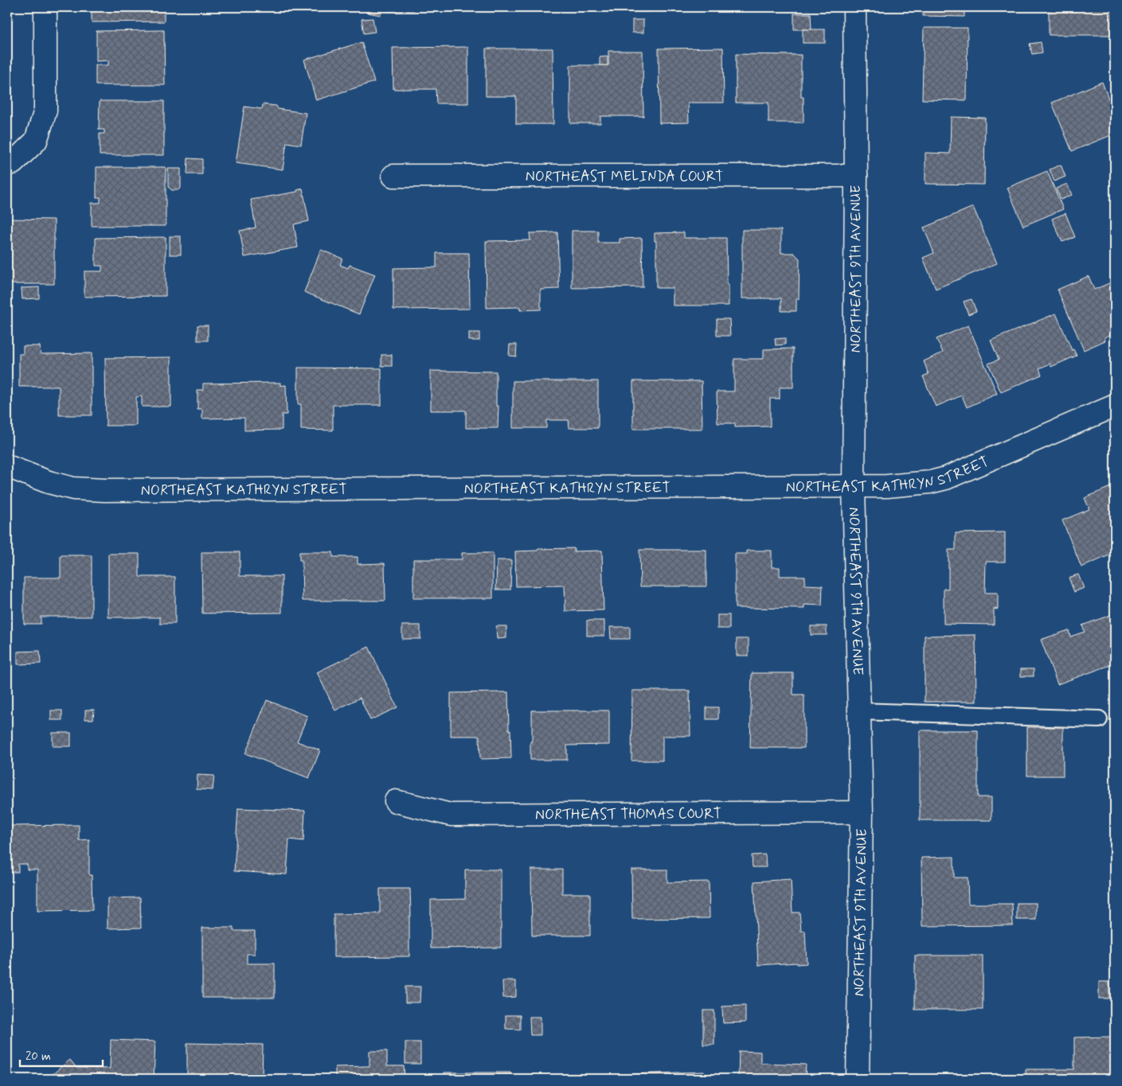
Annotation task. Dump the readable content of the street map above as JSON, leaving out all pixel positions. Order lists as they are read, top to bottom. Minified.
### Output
{"streets":{"street":["NORTHEAST MELINDA COURT","NORTHEAST 9TH AVENUE","NORTHEAST KATHRYN STREET","NORTHEAST THOMAS COURT"]},"crossings":[["NORTHEAST MELINDA COURT","NORTHEAST 9TH AVENUE"],["NORTHEAST 9TH AVENUE","NORTHEAST KATHRYN STREET"],["NORTHEAST 9TH AVENUE","NORTHEAST THOMAS COURT"]],"scale_bar":"20 m"}
